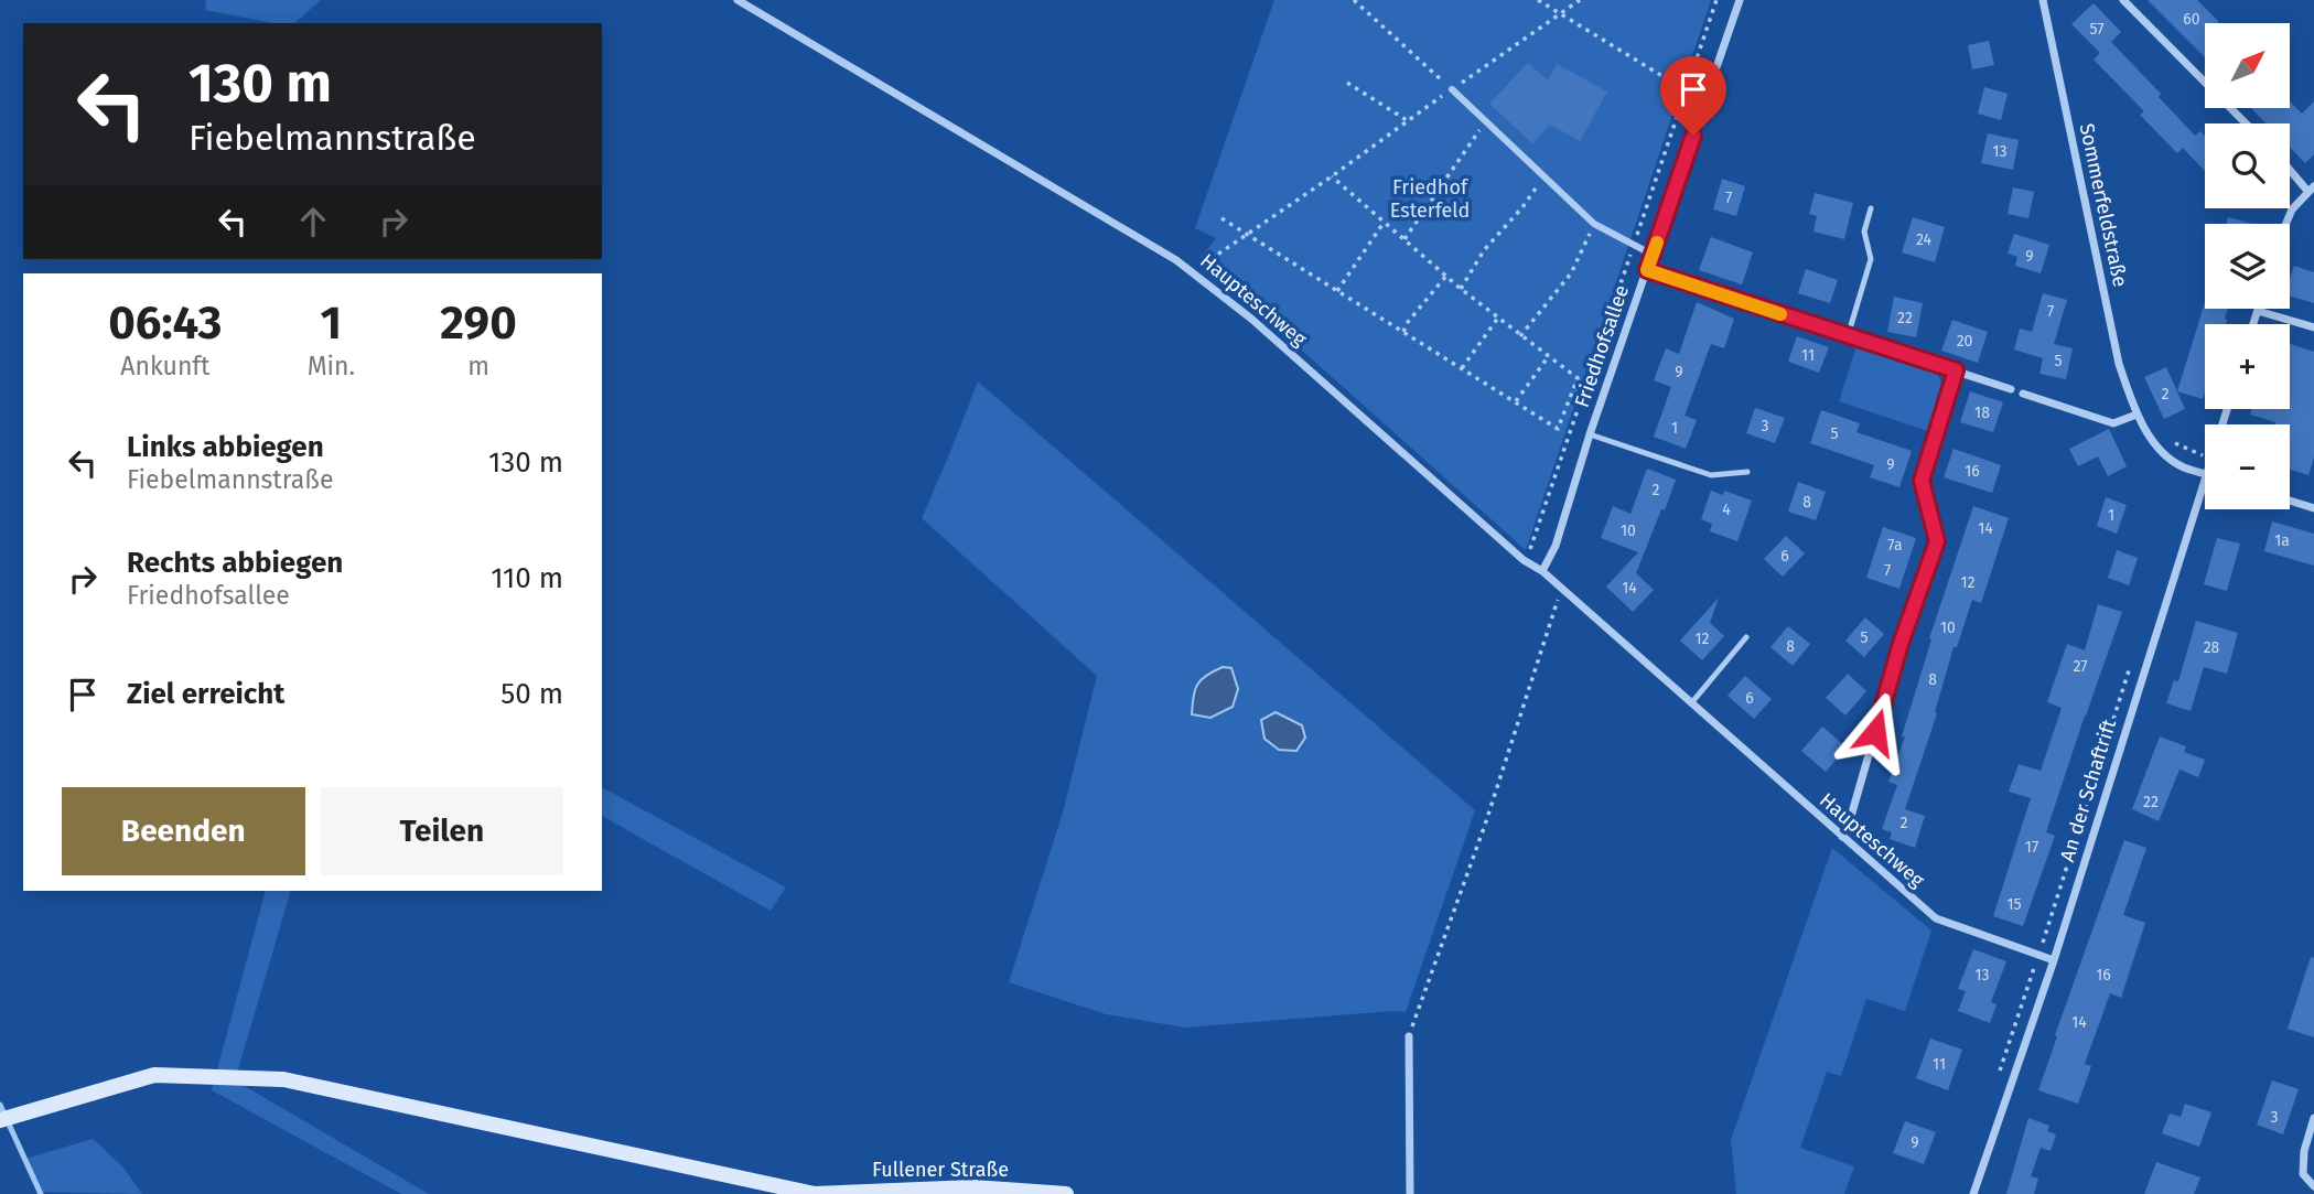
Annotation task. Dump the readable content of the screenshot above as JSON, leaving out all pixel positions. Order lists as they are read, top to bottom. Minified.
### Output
{"streets":{"main road":["Fullener Straße"],"street":["Sommerfeldstraße","Haupteschweg","Friedhofsallee","An der Schaftrift"]},"crossings":[["Haupteschweg","Friedhofsallee"],["Haupteschweg","An der Schaftrift"]],"parks":["Friedhof Esterfeld"],"house_numbers":["60","57","13","7","24","9","7","22","20","11","5","9","2","18","3","1","5","9","16","2","8","4","1","14","10","1a","7a","6","7","12","14","10","5","12","8","28","27","8","6","22","2","17","15","13","16","14","11","3","9"],"north":"top right","page":{"map_buttons":["+","−"],"turn":["130 m","Fiebelmannstraße"],"eta":["06:43","Ankunft","1","Min.","290","m"],"list":[{"name":"Links abbiegen","note":"Fiebelmannstraße","value":"130 m"},{"name":"Rechts abbiegen","note":"Friedhofsallee","value":"110 m"},{"name":"Ziel erreicht","value":"50 m"}],"buttons":["Beenden","Teilen"]}}
